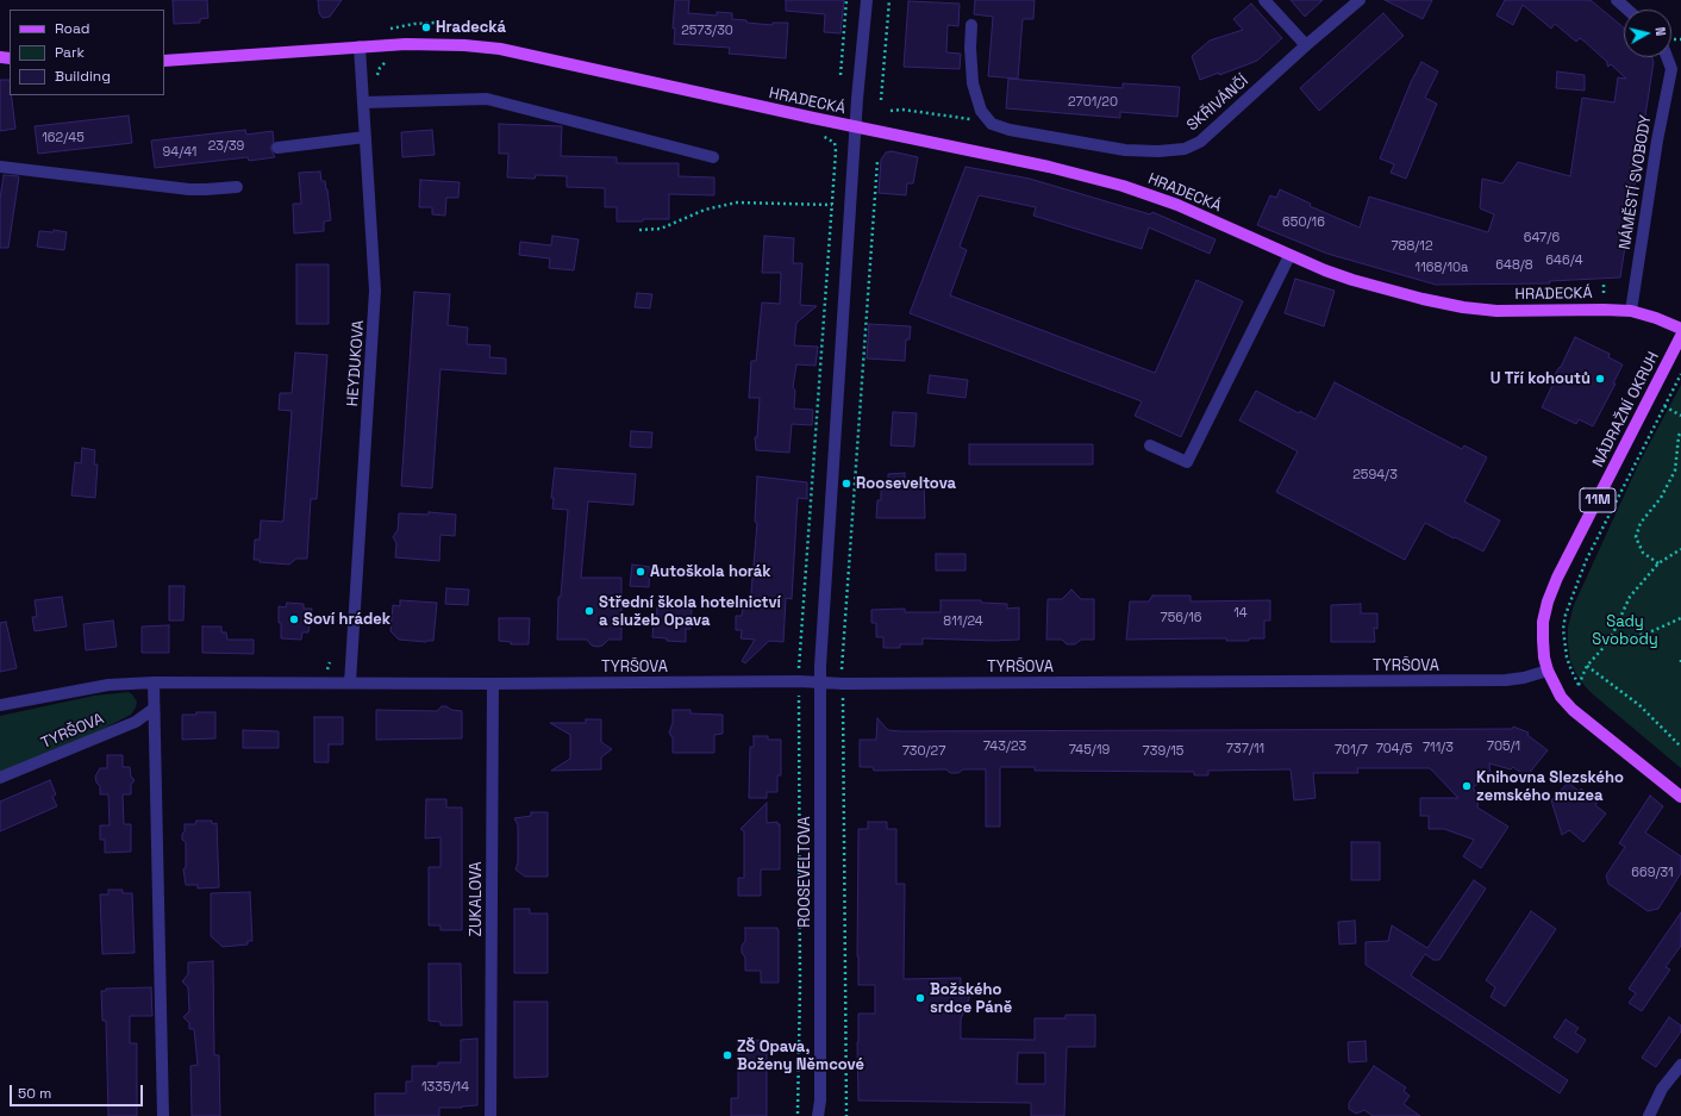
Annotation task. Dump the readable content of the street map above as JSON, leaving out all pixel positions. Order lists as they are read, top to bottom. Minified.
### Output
{"streets":{"main road":["HRADECKÁ","NÁDRAŽNÍ OKRUH","11M"],"street":["SKŘIVÁNČÍ","NÁMĚSTÍ SVOBODY","HEYDUKOVA","TYRŠOVA","ROOSEVELTOVA","ZUKALOVA"]},"crossings":[["HRADECKÁ","NÁMĚSTÍ SVOBODY"],["HRADECKÁ","HEYDUKOVA"],["HRADECKÁ","ROOSEVELTOVA"],["HEYDUKOVA","TYRŠOVA"],["NÁDRAŽNÍ OKRUH","TYRŠOVA"],["TYRŠOVA","ROOSEVELTOVA"],["TYRŠOVA","ZUKALOVA"]],"parks":["Sady Svobody"],"places":["Hradecká","U Tří kohoutů","Rooseveltova","Autoškola horák","Střední škola hotelnictví a služeb Opava","Soví hrádek","Knihovna Slezského zemského muzea","Božského srdce Páně","ZŠ Opava, Boženy Němcové"],"house_numbers":["2573/30","2701/20","162/45","23/39","94/41","650/16","647/6","788/12","646/4","648/8","1168/10a","2594/3","14","756/16","811/24","743/23","705/1","711/3","737/11","704/5","745/19","701/7","730/27","739/15","669/31","1335/14"],"legend":["Road","Park","Building"],"scale_bar":"50 m","north":"right"}
